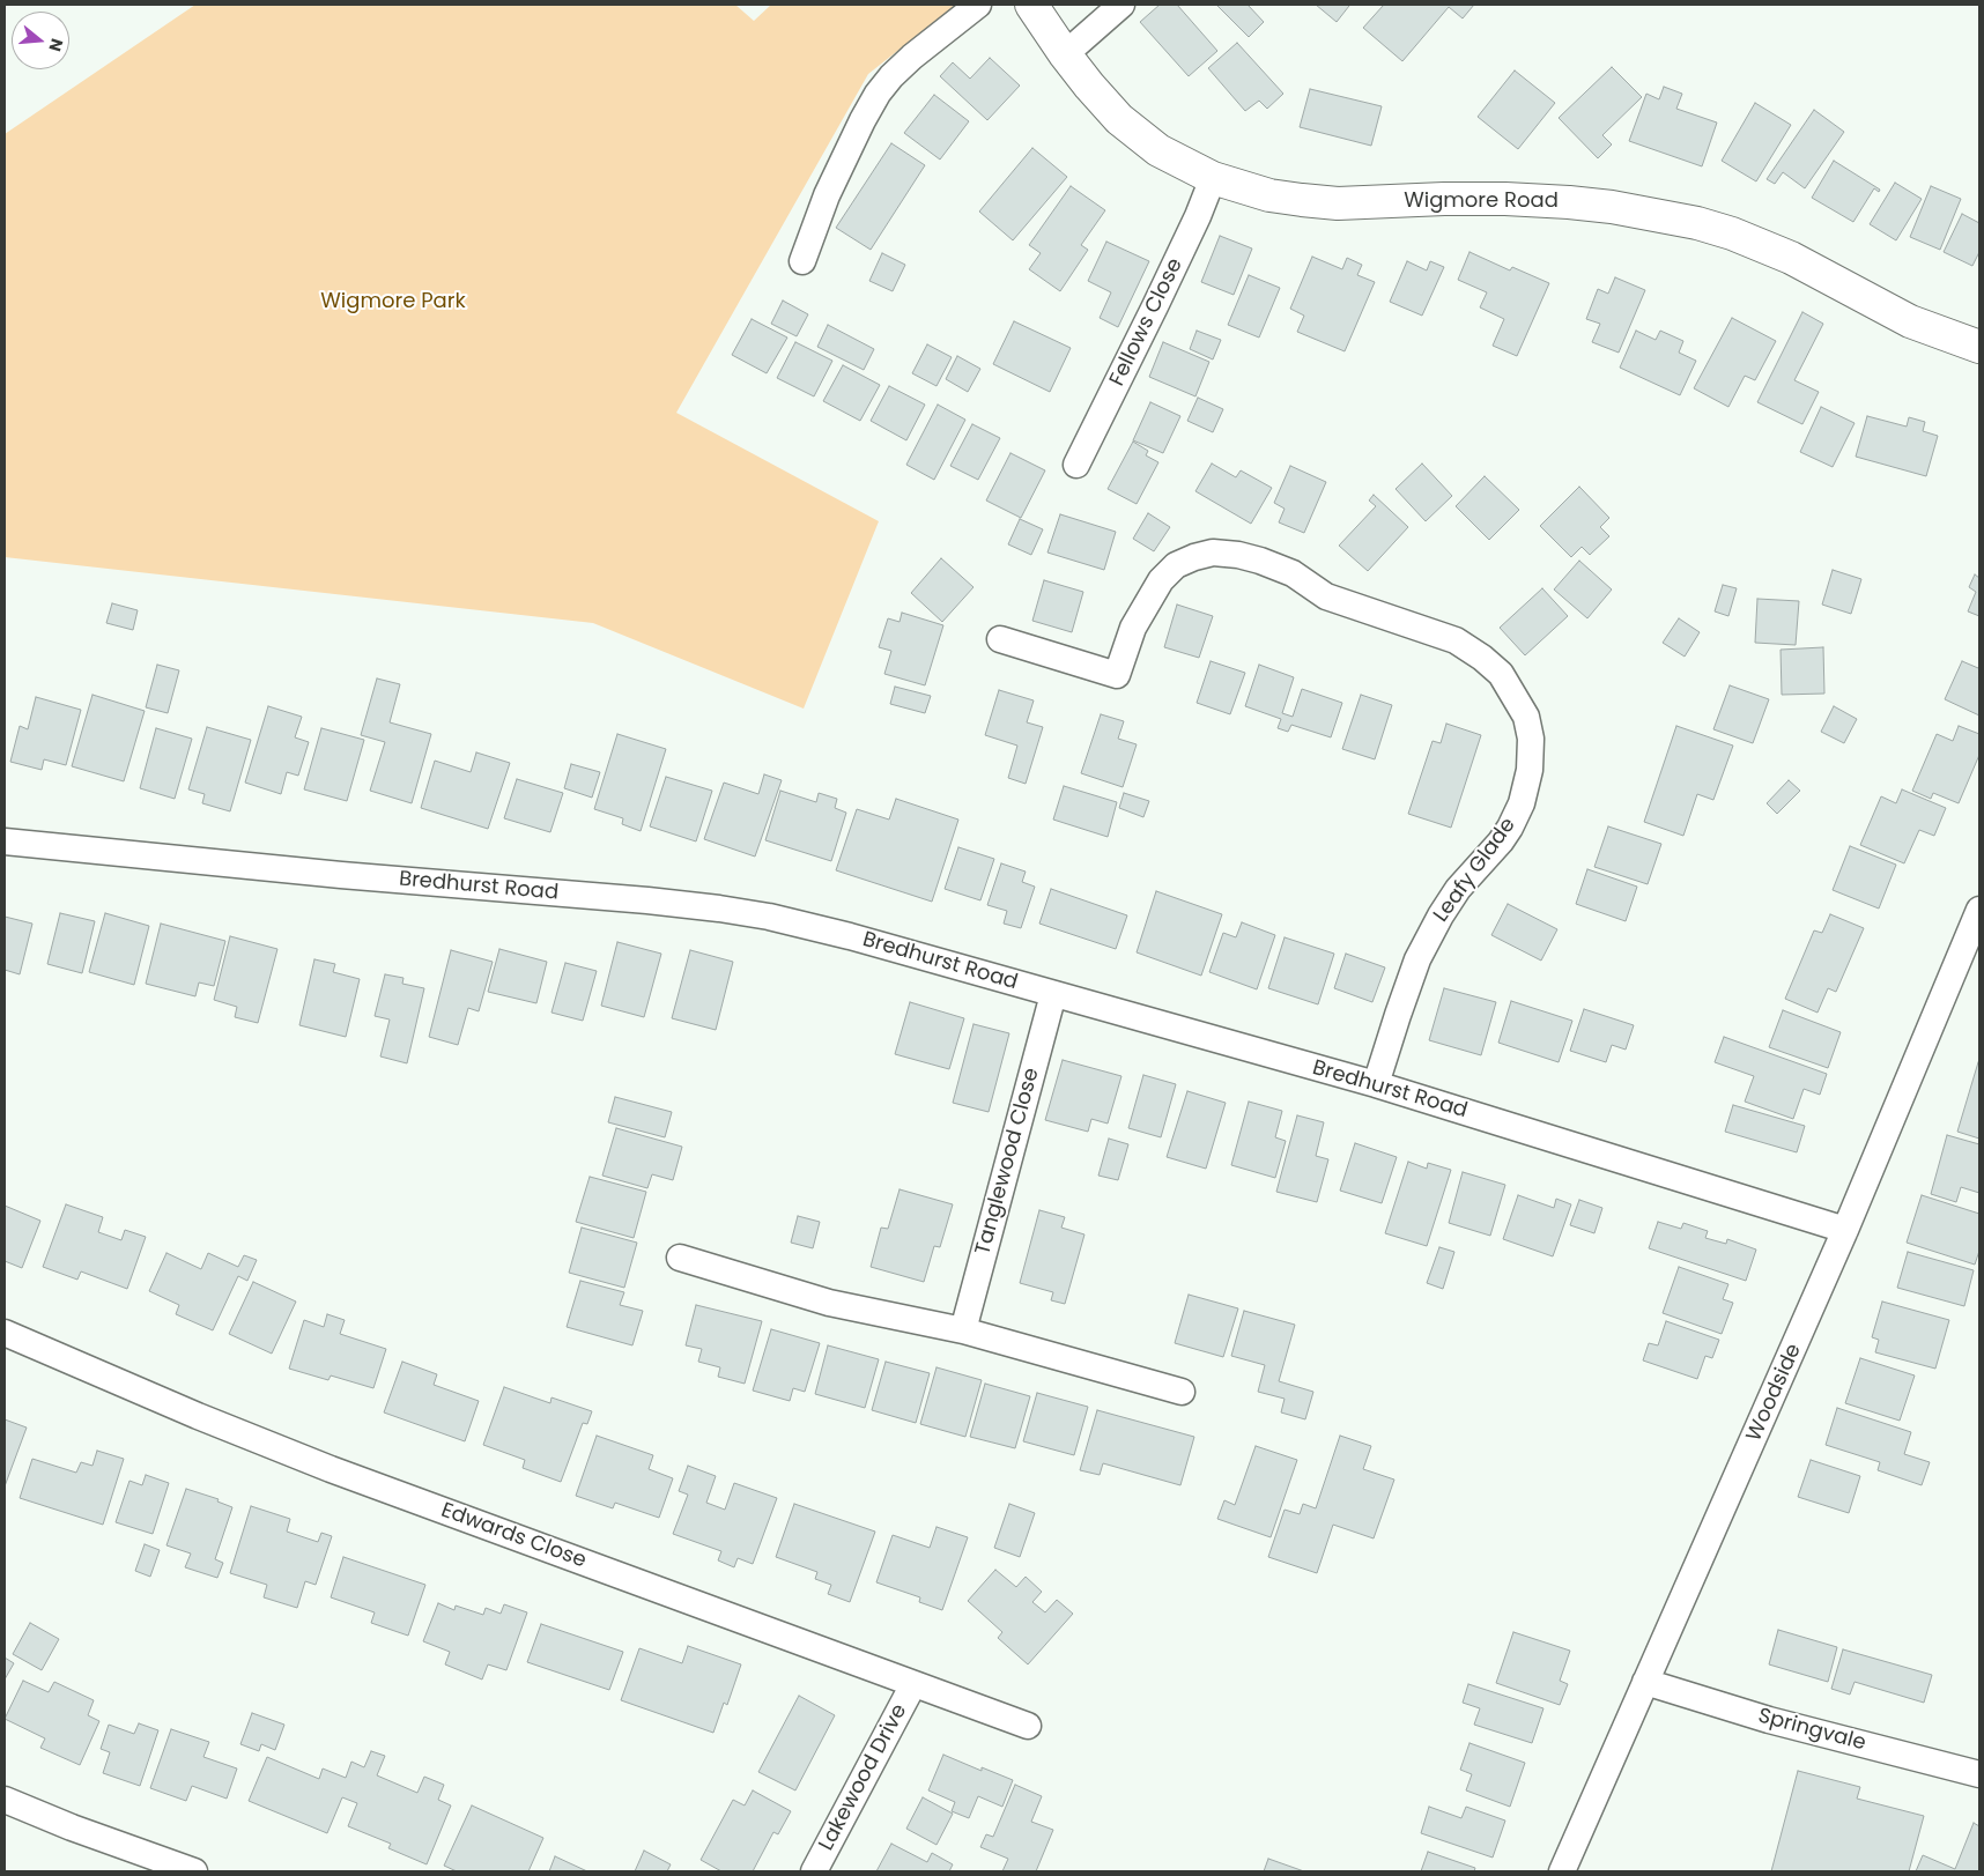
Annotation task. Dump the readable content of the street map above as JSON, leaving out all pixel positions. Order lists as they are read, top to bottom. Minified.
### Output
{"streets":{"street":["Wigmore Road","Fellows Close","Leafy Glade","Bredhurst Road","Tanglewood Close","Woodside","Edwards Close","Springvale","Lakewood Drive"]},"crossings":[["Wigmore Road","Fellows Close"],["Leafy Glade","Bredhurst Road"],["Bredhurst Road","Tanglewood Close"],["Bredhurst Road","Woodside"],["Woodside","Springvale"],["Edwards Close","Lakewood Drive"]],"parks":["Wigmore Park"],"north":"right"}
